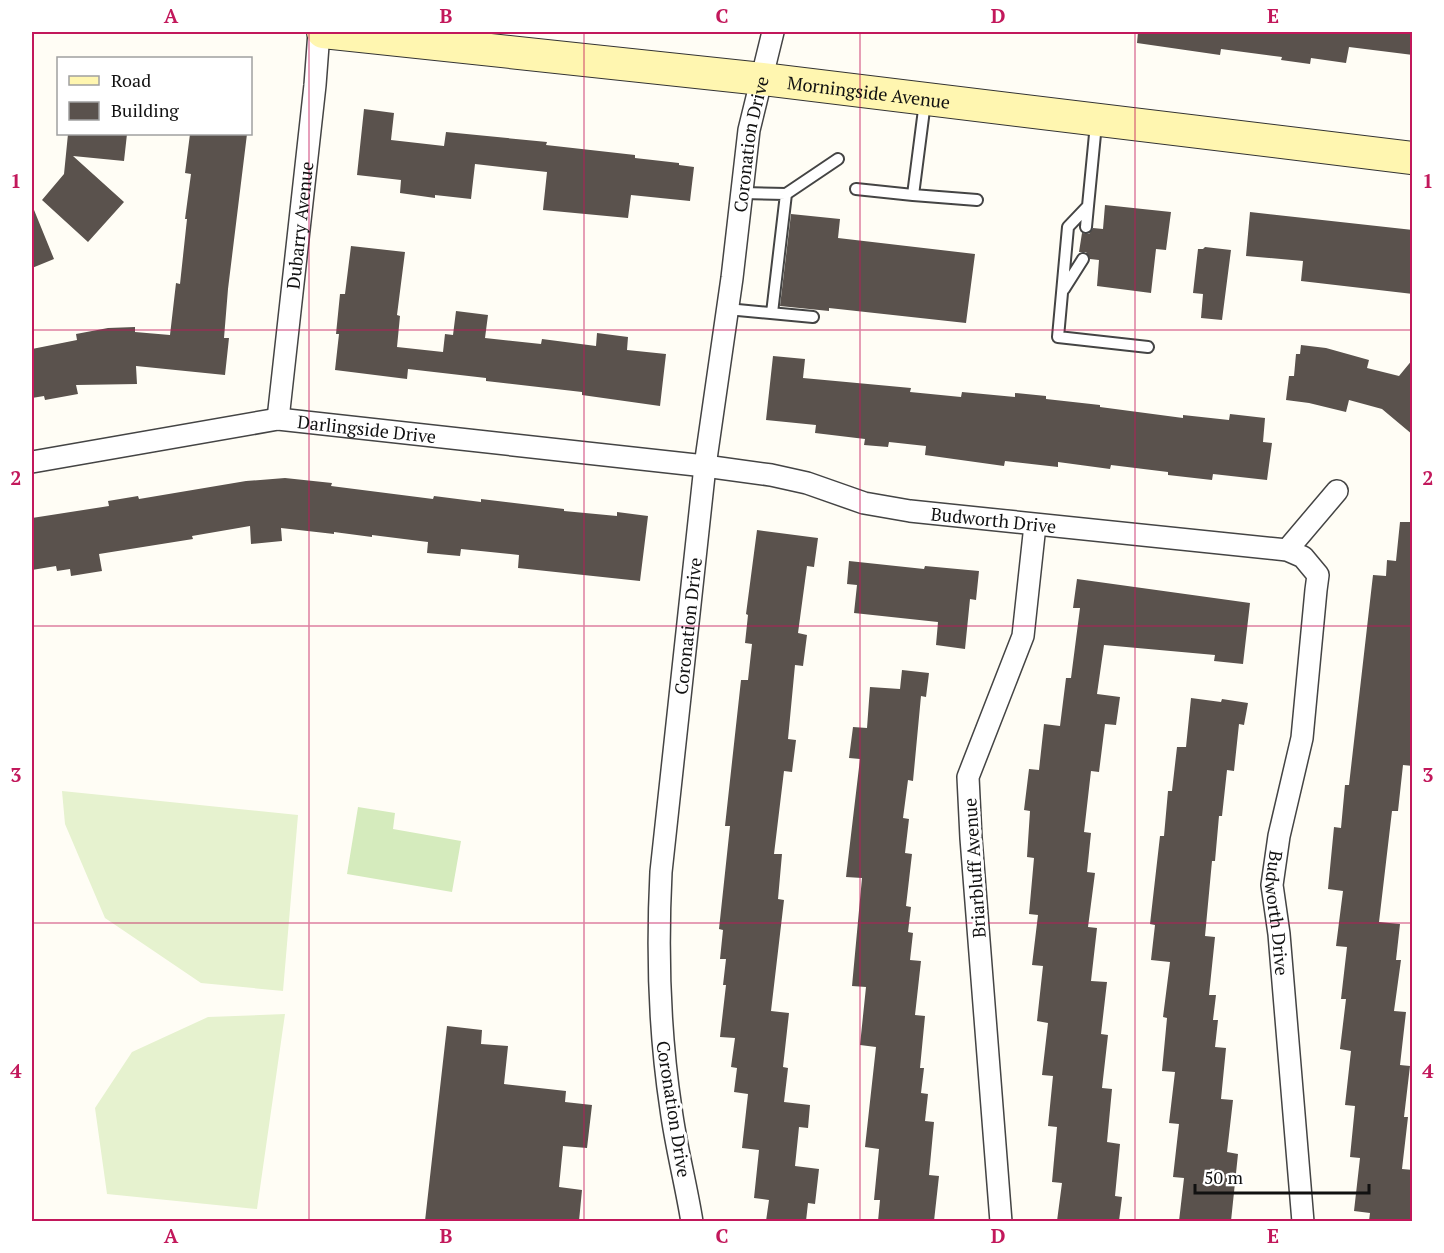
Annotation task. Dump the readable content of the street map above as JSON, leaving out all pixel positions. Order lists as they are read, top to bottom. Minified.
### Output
{"streets":{"main road":["Morningside Avenue"],"street":["Coronation Drive","Dubarry Avenue","Darlingside Drive","Budworth Drive","Briarbluff Avenue"]},"crossings":[["Morningside Avenue","Coronation Drive"],["Morningside Avenue","Dubarry Avenue"],["Coronation Drive","Darlingside Drive"],["Coronation Drive","Budworth Drive"],["Dubarry Avenue","Darlingside Drive"],["Darlingside Drive","Budworth Drive"],["Budworth Drive","Briarbluff Avenue"]],"legend":["Road","Building"],"scale_bar":"50 m","grid":{"columns":["A","B","C","D","E"],"rows":["1","2","3","4"]}}
